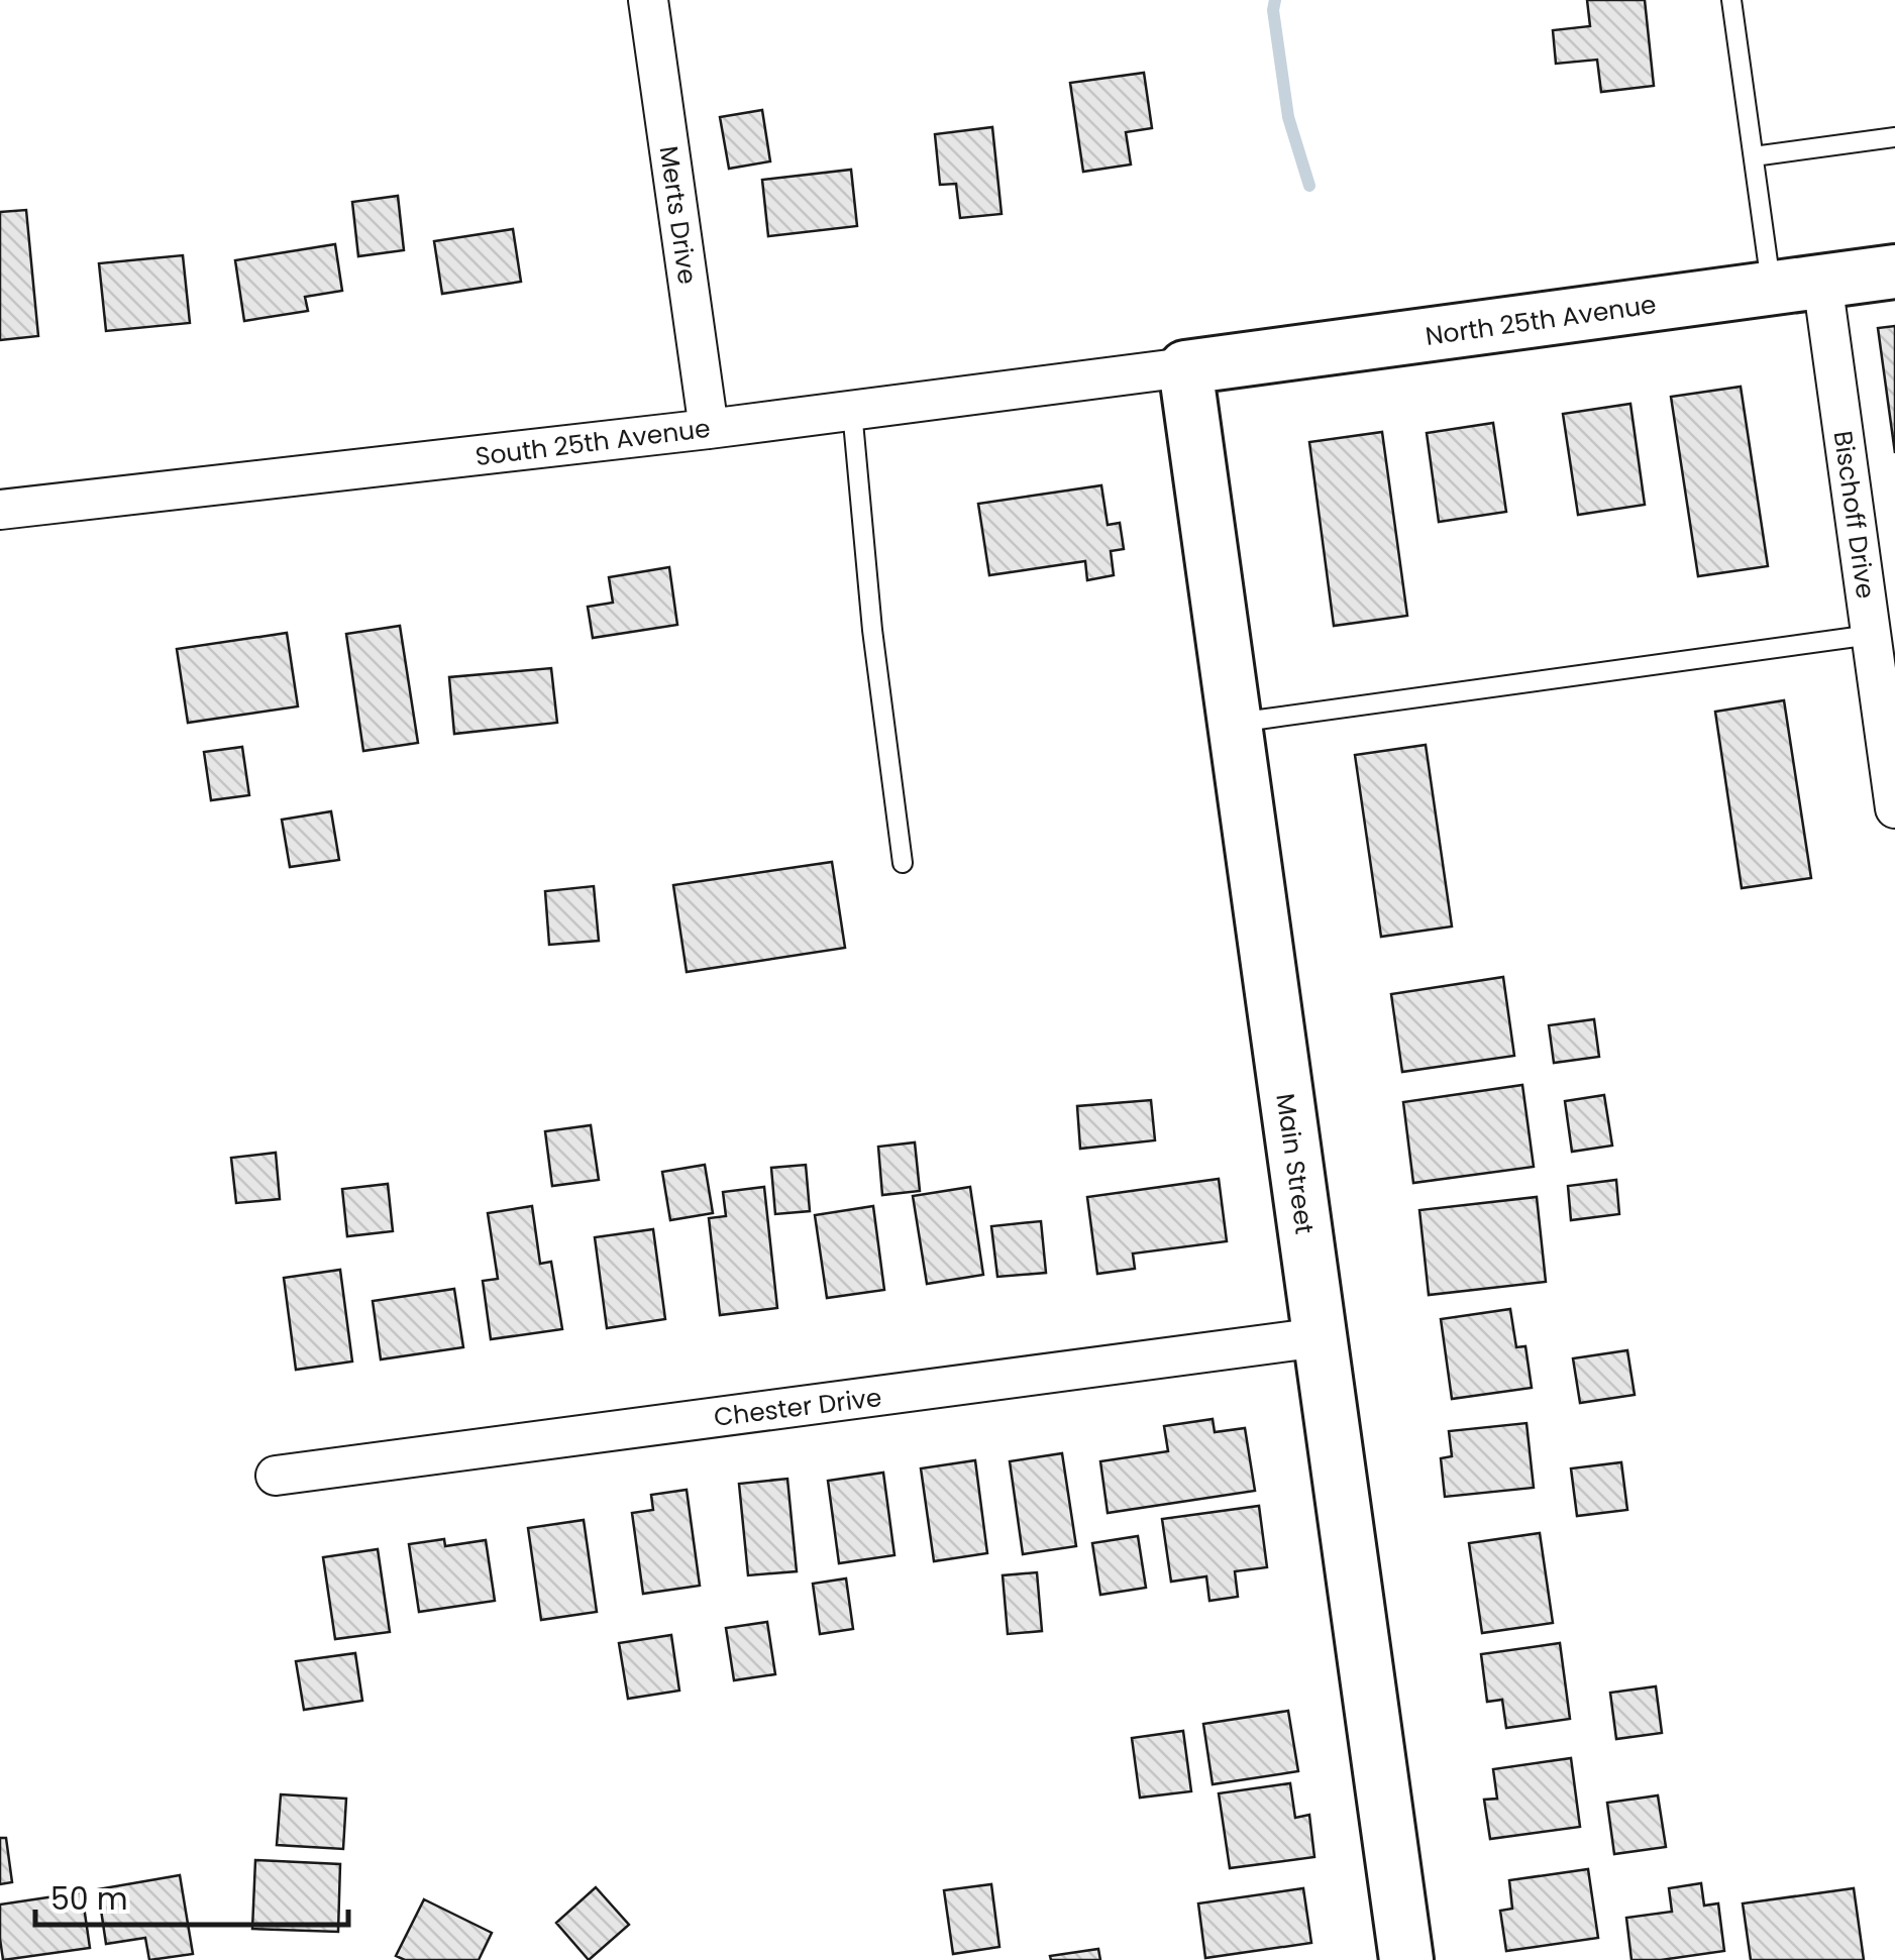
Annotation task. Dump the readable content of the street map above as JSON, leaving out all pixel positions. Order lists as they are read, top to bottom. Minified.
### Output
{"streets":{"street":["Merts Drive","North 25th Avenue","South 25th Avenue","Bischoff Drive","Main Street","Chester Drive"]},"crossings":[["Merts Drive","South 25th Avenue"],["North 25th Avenue","South 25th Avenue"],["North 25th Avenue","Bischoff Drive"],["North 25th Avenue","Main Street"],["South 25th Avenue","Main Street"],["Main Street","Chester Drive"]],"scale_bar":"50 m"}
